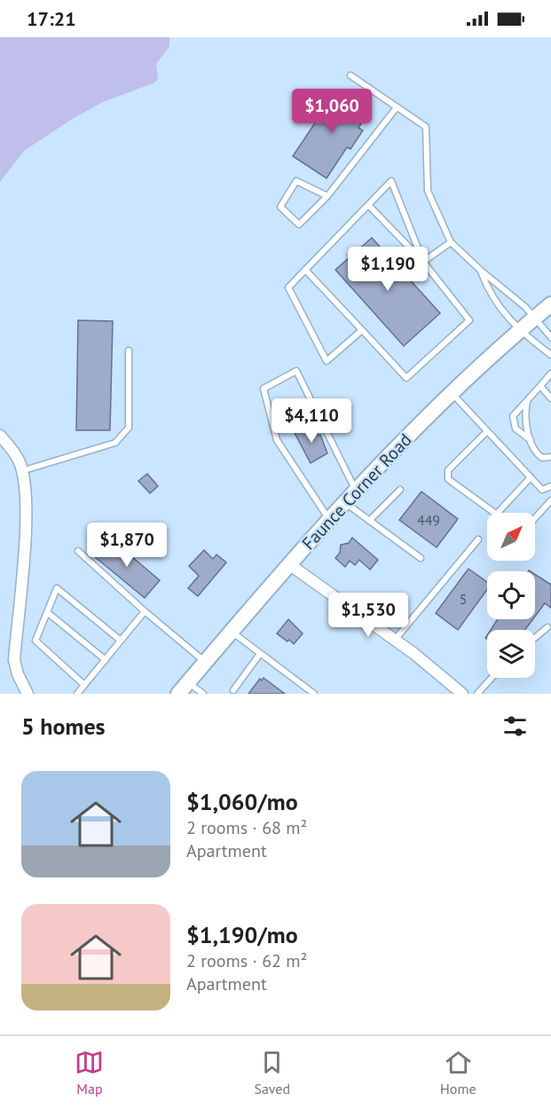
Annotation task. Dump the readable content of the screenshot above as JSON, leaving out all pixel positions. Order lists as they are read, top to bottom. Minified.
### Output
{"streets":{"main road":["Faunce Corner Road"]},"house_numbers":["449","5"],"north":"top right","page":{"status":"17:21","price":["$1,060","$1,190","$4,110","$1,870","$1,530"],"heading":"5 homes","list":[{"name":"$1,060/mo","note":"2 rooms · 68 m² · Apartment"},{"name":"$1,190/mo","note":"2 rooms · 62 m² · Apartment"}],"tabs":["Map","Saved","Home"]}}
